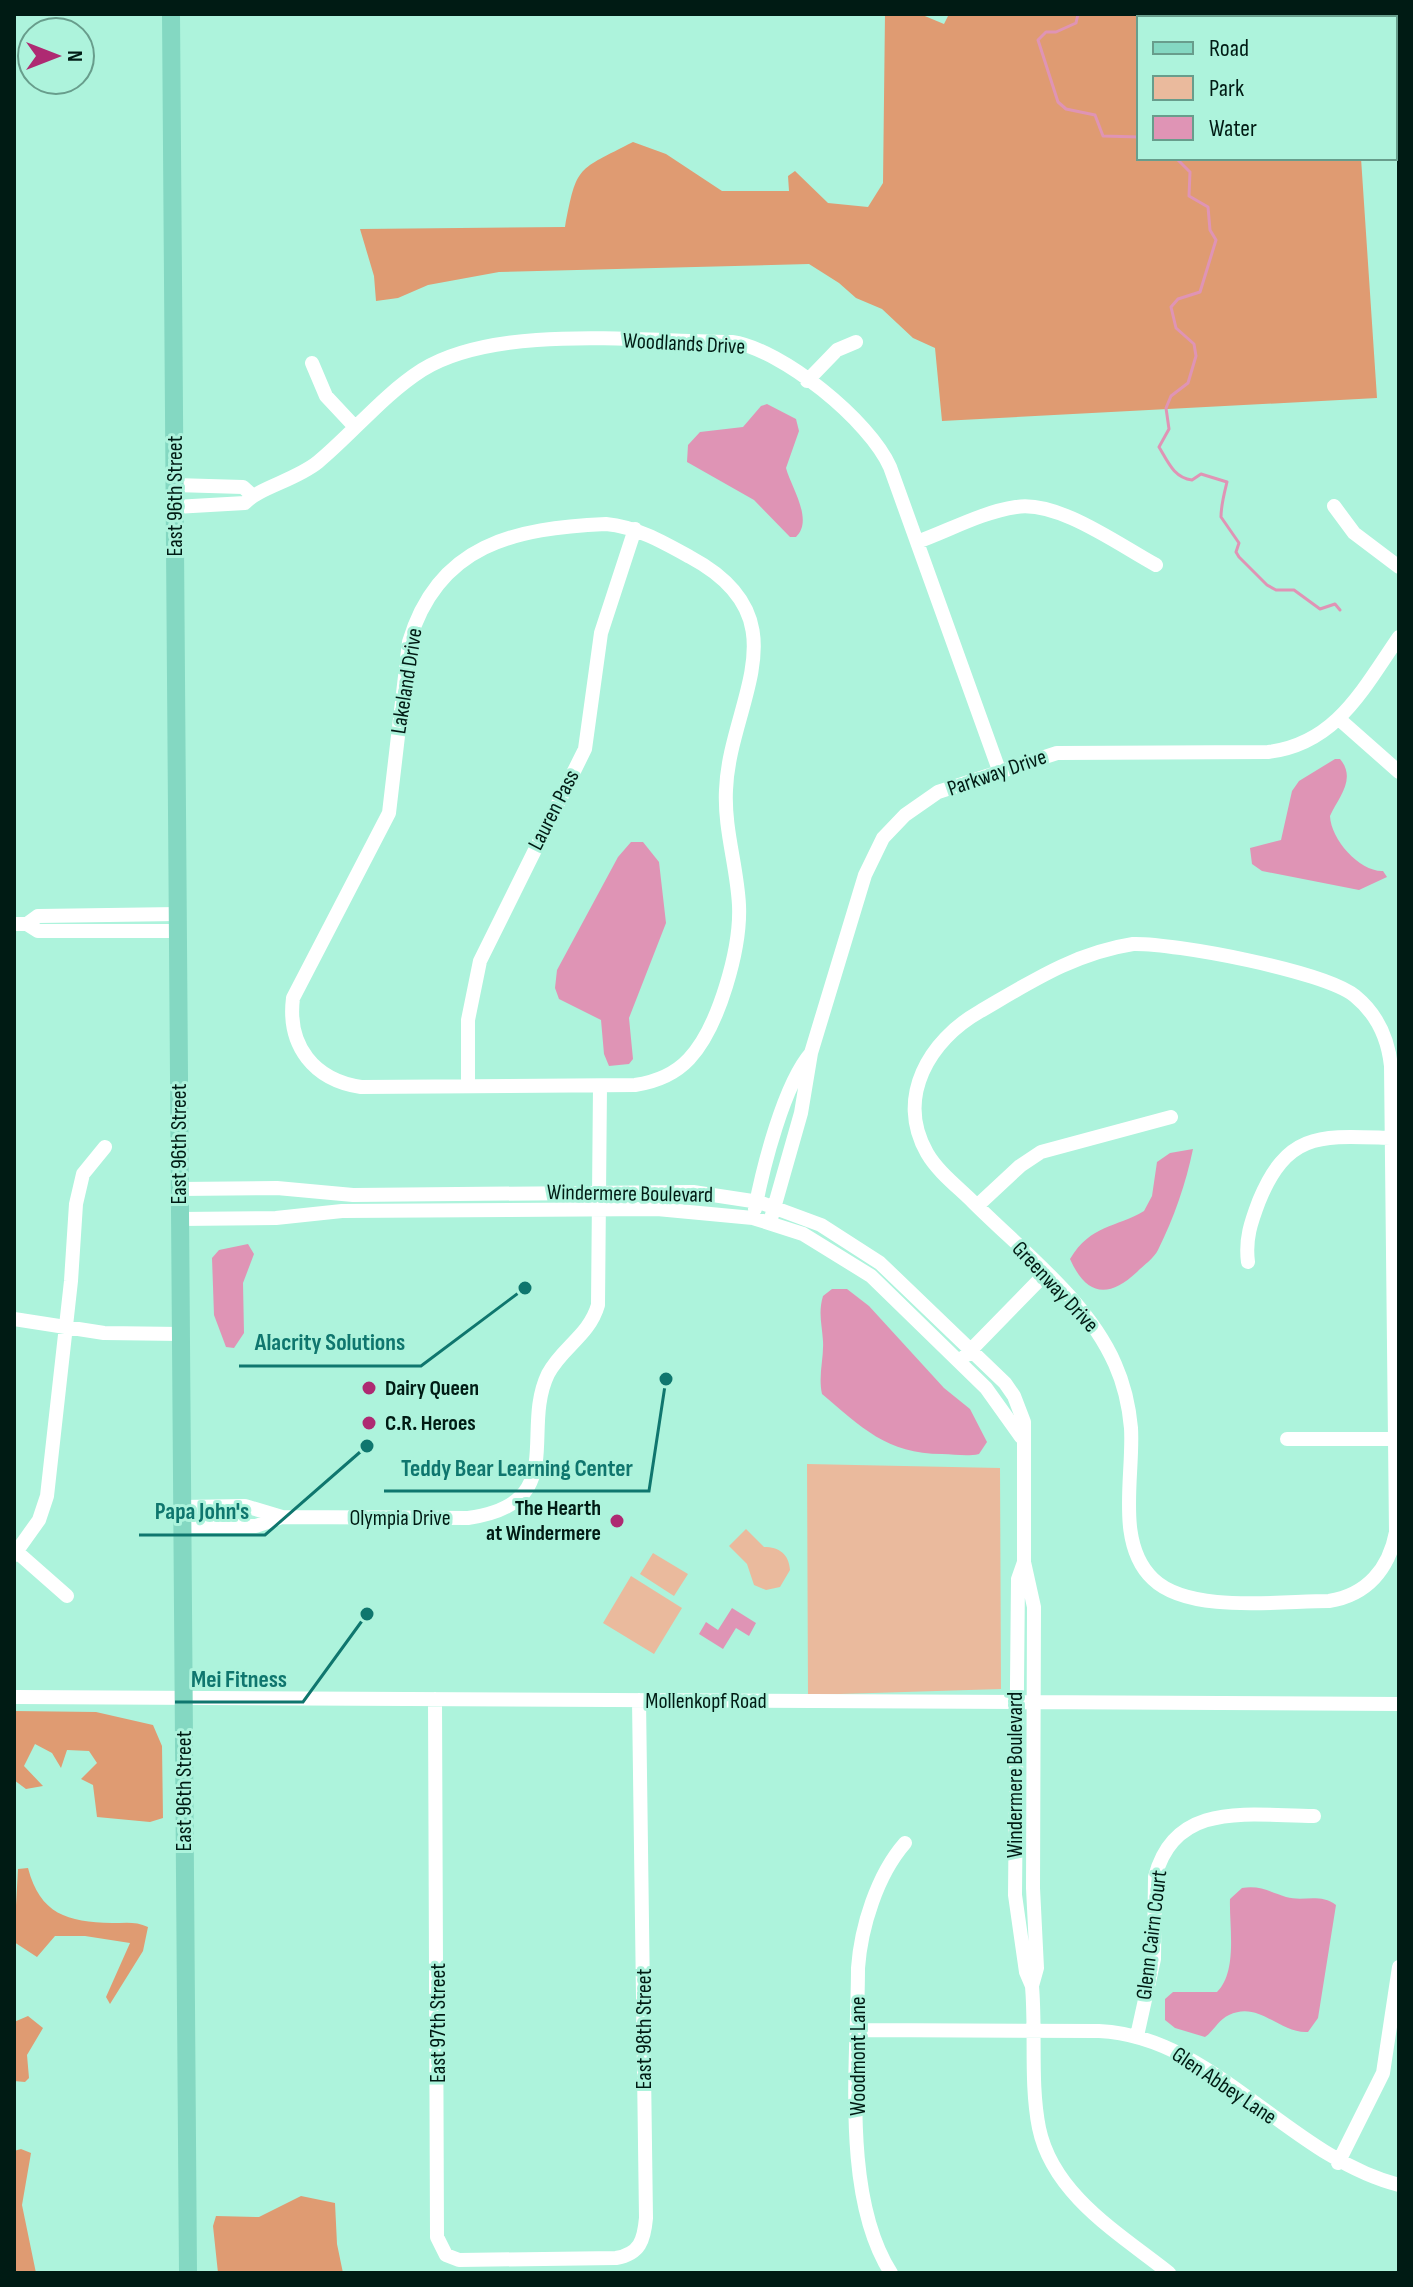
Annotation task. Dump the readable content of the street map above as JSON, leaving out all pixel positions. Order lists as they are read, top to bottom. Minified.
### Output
{"streets":{"main road":["East 96th Street"],"street":["Woodlands Drive","Lakeland Drive","Parkway Drive","Lauren Pass","Windermere Boulevard","Greenway Drive","Olympia Drive","Mollenkopf Road","Glenn Cairn Court","East 97th Street","East 98th Street","Woodmont Lane","Glen Abbey Lane"]},"crossings":[["Woodlands Drive","East 96th Street"],["Woodlands Drive","Parkway Drive"],["East 96th Street","Windermere Boulevard"],["East 96th Street","Olympia Drive"],["East 96th Street","Mollenkopf Road"],["Lakeland Drive","Lauren Pass"],["Lakeland Drive","Olympia Drive"],["Parkway Drive","Windermere Boulevard"],["Windermere Boulevard","Olympia Drive"],["Windermere Boulevard","Mollenkopf Road"],["Windermere Boulevard","Glen Abbey Lane"],["Mollenkopf Road","East 97th Street"],["Mollenkopf Road","East 98th Street"],["Glenn Cairn Court","Glen Abbey Lane"],["East 97th Street","East 98th Street"],["Woodmont Lane","Glen Abbey Lane"]],"places":["Alacrity Solutions","Teddy Bear Learning Center","Dairy Queen","C.R. Heroes","Papa John's","The Hearth at Windermere","Mei Fitness"],"legend":["Road","Park","Water"],"north":"right"}
